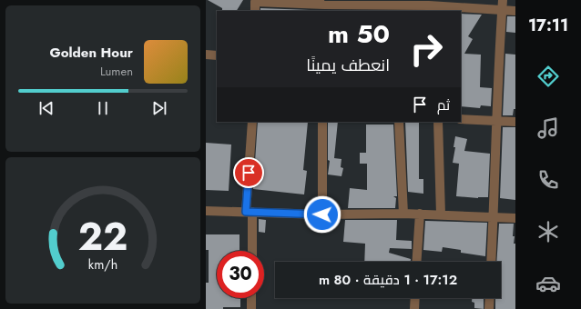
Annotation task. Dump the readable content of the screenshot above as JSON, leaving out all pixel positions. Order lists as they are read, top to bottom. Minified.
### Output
{"page":{"tabs":"17:11","turn":["50 m","انعطف يمينًا"],"song":["Golden Hour","Lumen"],"then":"ثم","limit":"30","trip":"17:12 · 1 دقيقة · 80 m","gauge":["22","km/h"]}}
